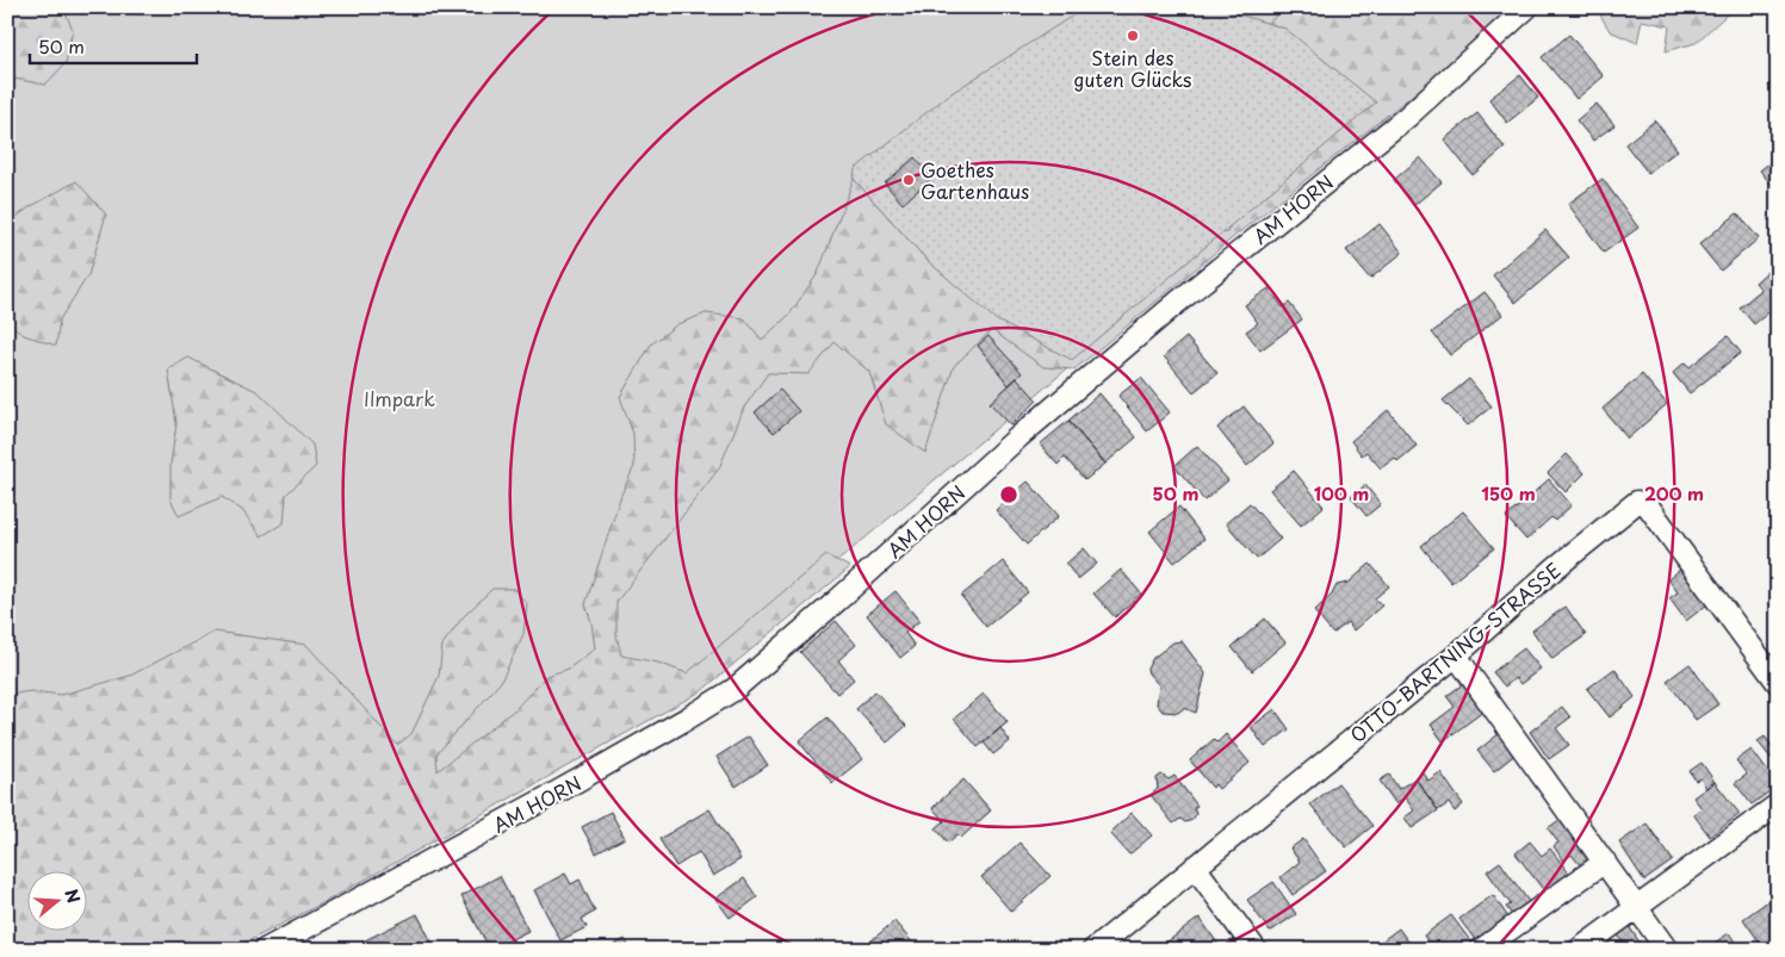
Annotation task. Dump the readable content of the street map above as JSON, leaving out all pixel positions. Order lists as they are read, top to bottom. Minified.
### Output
{"streets":{"street":["AM HORN","OTTO-BARTNING-STRASSE"]},"parks":["Ilmpark"],"places":["Stein des guten Glücks","Goethes Gartenhaus"],"scale_bar":"50 m","north":"right","rings":["50 m","100 m","150 m","200 m"]}
